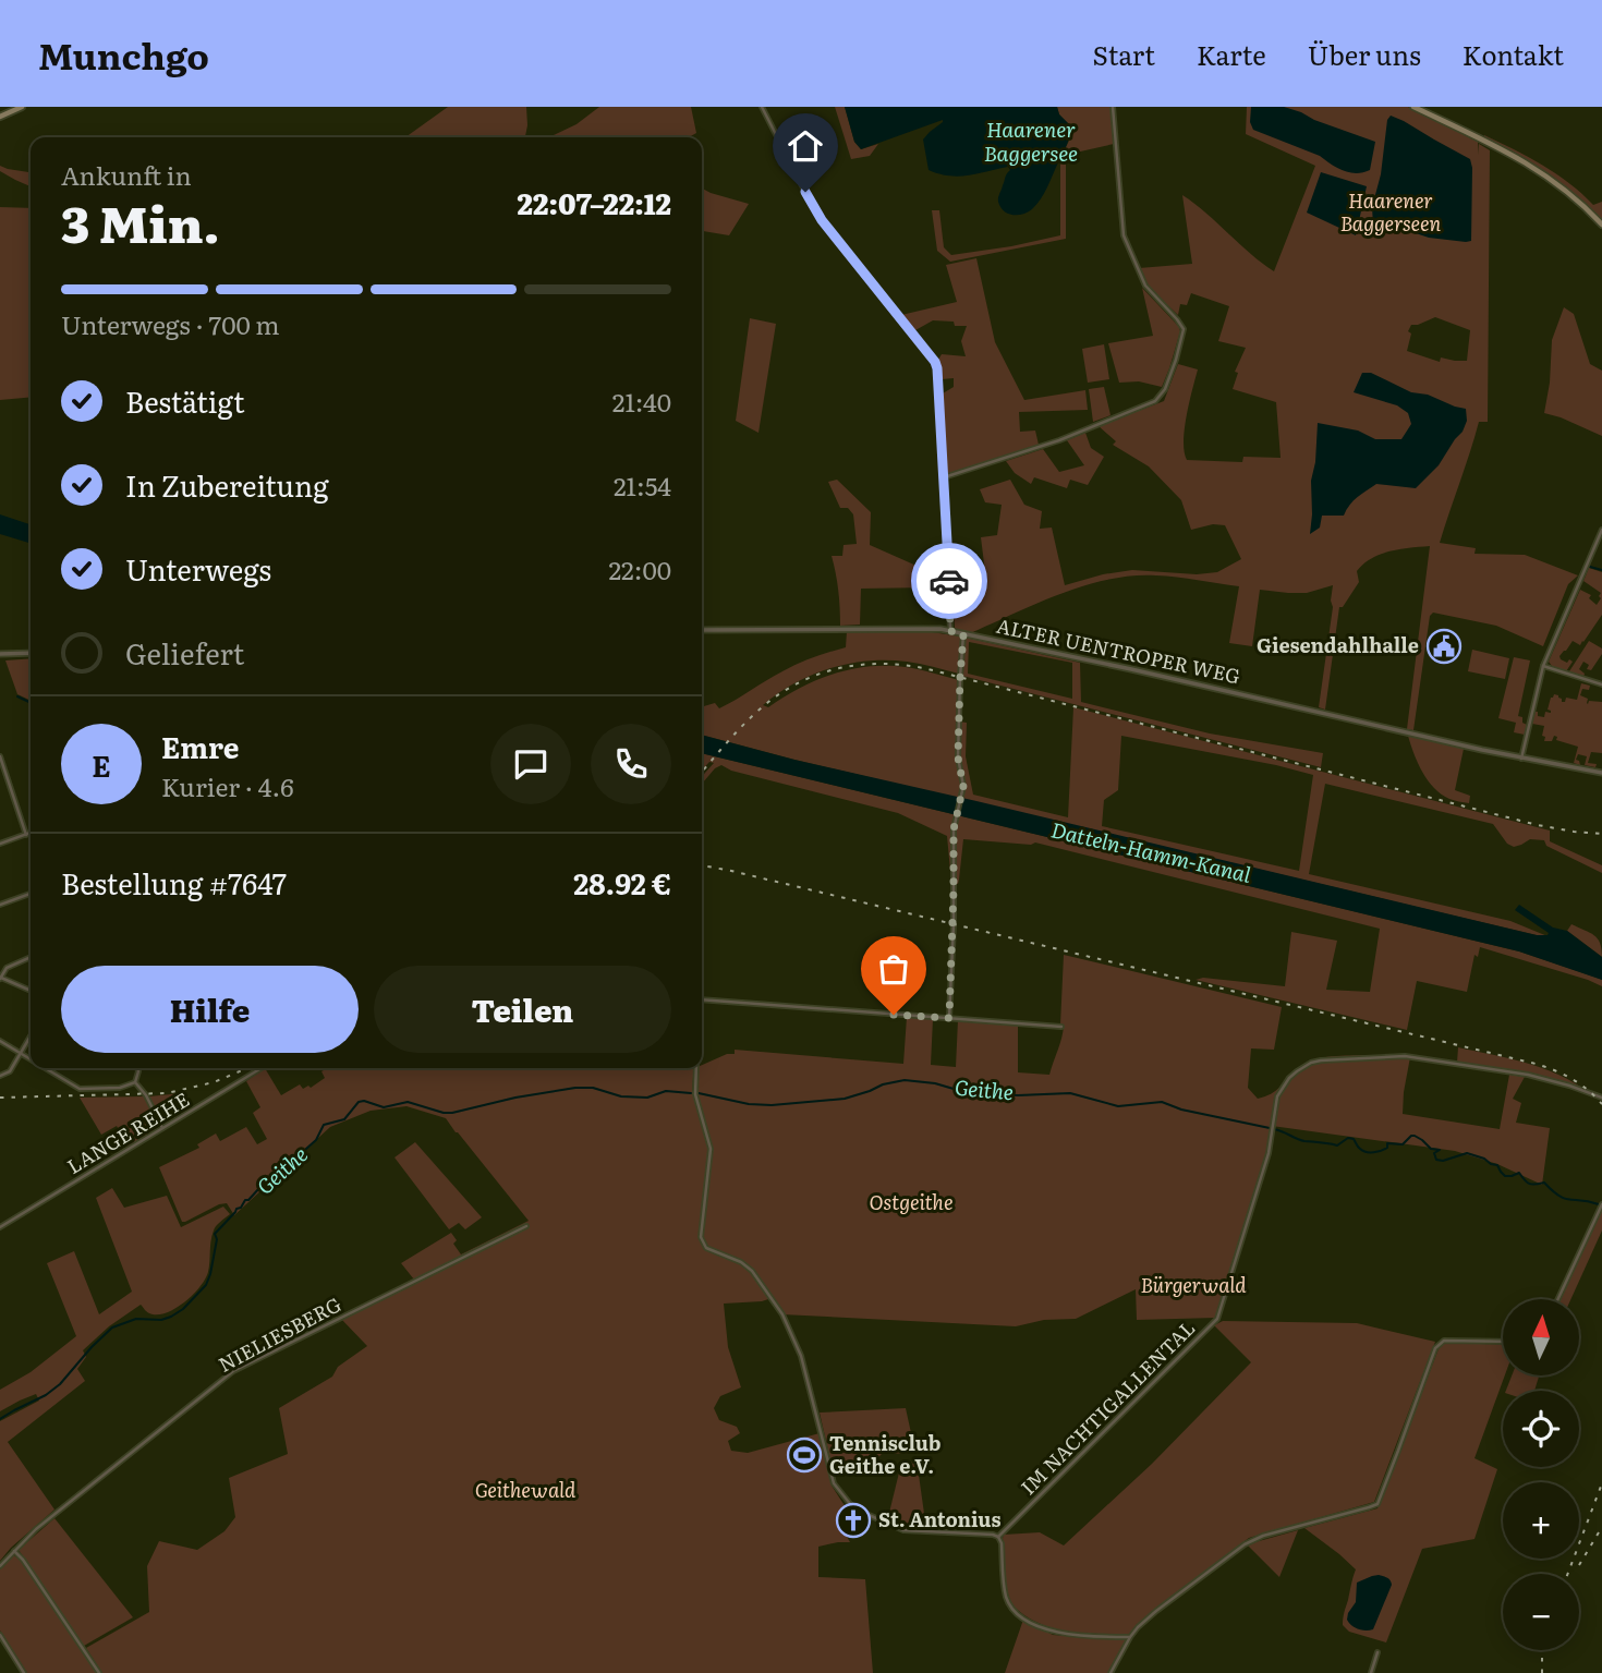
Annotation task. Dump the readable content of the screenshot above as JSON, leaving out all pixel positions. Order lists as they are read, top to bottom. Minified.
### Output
{"streets":{"street":["ALTER UENTROPER WEG","LANGE REIHE","NIELIESBERG","IM NACHTIGALLENTAL"]},"water":["Haarener Baggersee","Datteln-Hamm-Kanal","Geithe"],"parks":["Haarener Baggerseen","Ostgeithe","Bürgerwald","Geithewald"],"places":{"public building":["Giesendahlhalle"],"sports":["Tennisclub Geithe e.V."],"church":["St. Antonius"]},"north":"top","page":{"header":"Munchgo","nav":["Start","Karte","Über uns","Kontakt"],"heading":["3 Min.","Ankunft in","22:07–22:12"],"panel":["Emre","Kurier · 4.6","Bestellung #7647","28.92 €"],"bar":"Unterwegs · 700 m","list":[["Bestätigt","21:40"],["In Zubereitung","21:54"],["Unterwegs","22:00"],"Geliefert"],"round":"E","buttons":["Hilfe","Teilen"],"map_buttons":["+","−"]}}
